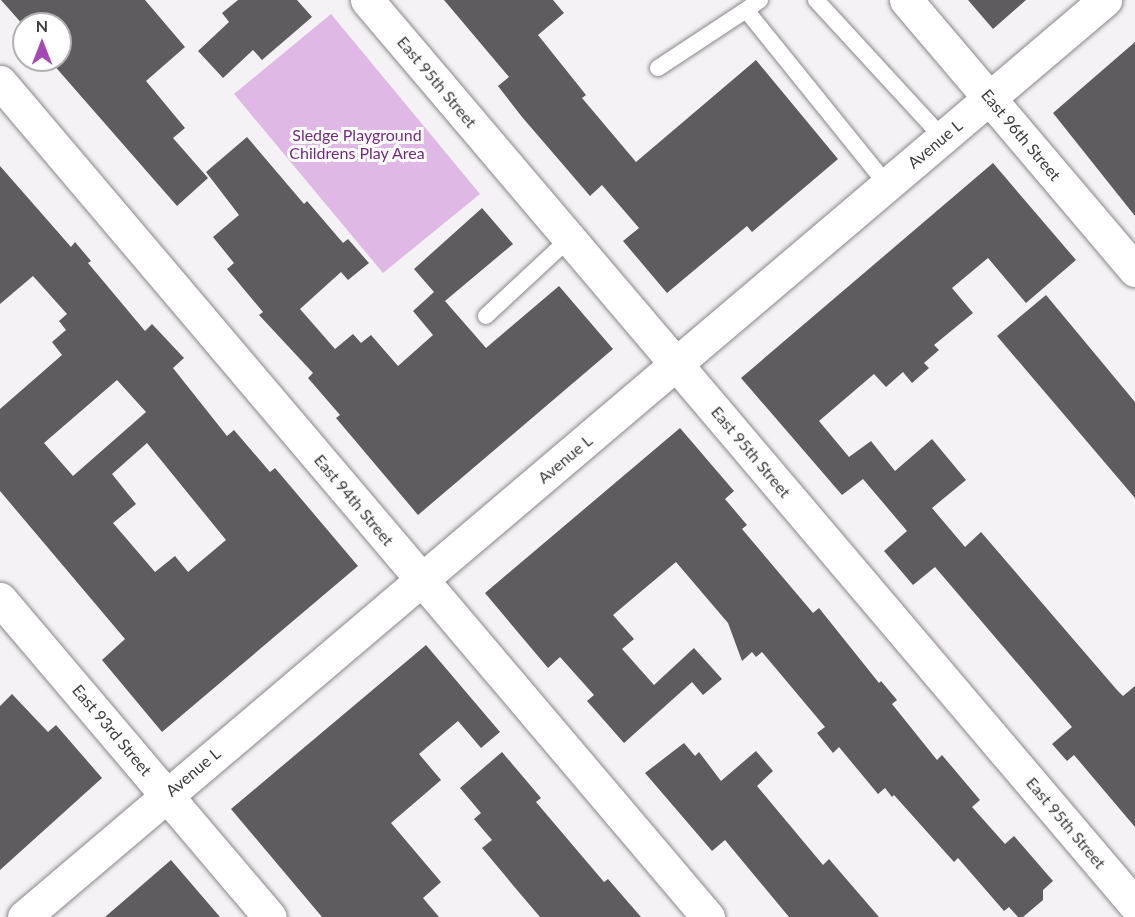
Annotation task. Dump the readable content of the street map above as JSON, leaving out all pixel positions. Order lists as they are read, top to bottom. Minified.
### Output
{"streets":{"street":["East 95th Street","East 96th Street","Avenue L","East 94th Street","East 93rd Street"]},"crossings":[["East 95th Street","Avenue L"],["East 96th Street","Avenue L"],["Avenue L","East 94th Street"],["Avenue L","East 93rd Street"]],"parks":["Sledge Playground Childrens Play Area"],"north":"top"}
